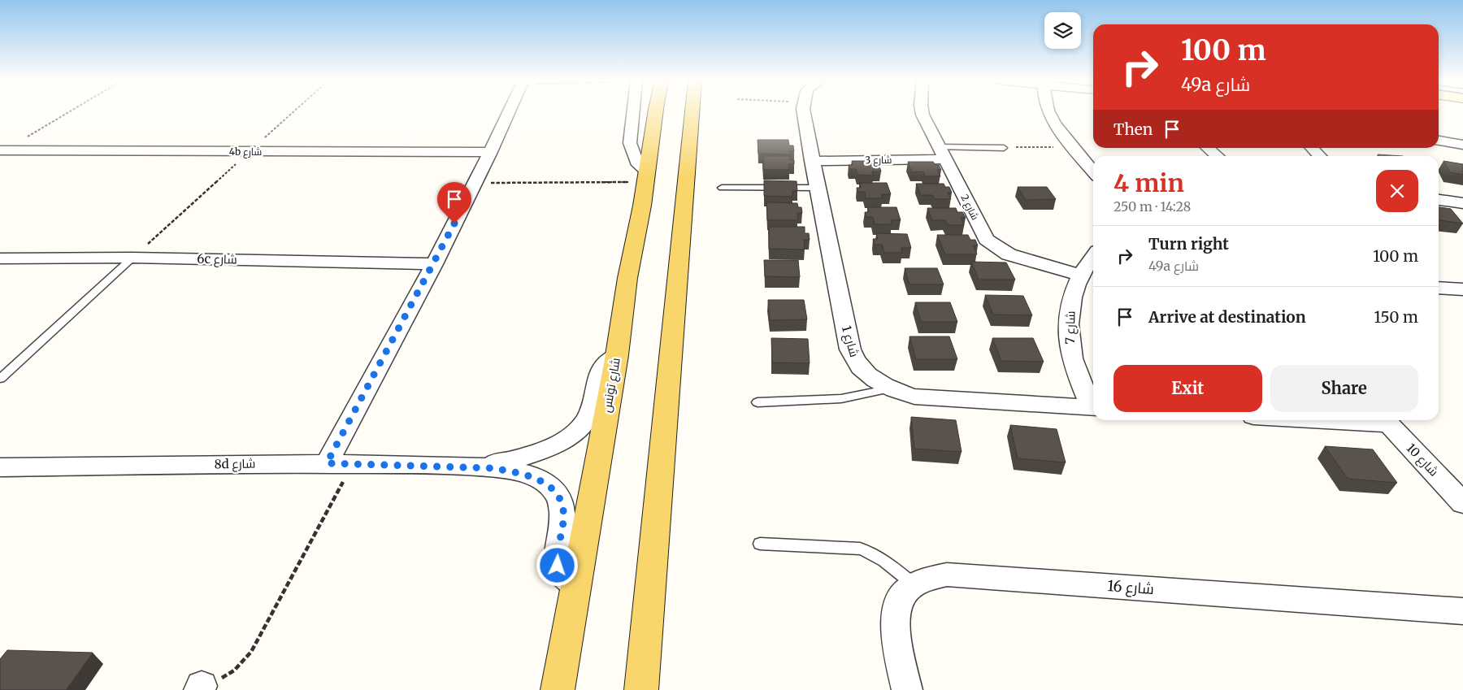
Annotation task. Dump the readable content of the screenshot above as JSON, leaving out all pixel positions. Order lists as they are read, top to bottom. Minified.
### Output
{"streets":{"main road":["شارع تونس"],"street":["4b شارع","شارع 3","شارع 2","6c شارع","شارع 7","شارع 1","شارع 10","8d شارع","شارع 16"]},"crossings":[["شارع 3","شارع 2"],["شارع 3","شارع 1"],["شارع 2","شارع 7"],["شارع تونس","8d شارع"]],"page":{"turn":["100 m","49a شارع"],"then":"Then","heading":["4 min","250 m · 14:28"],"list":[{"name":"Turn right","note":"49a شارع","value":"100 m"},{"name":"Arrive at destination","value":"150 m"}],"buttons":["Exit","Share"]}}
